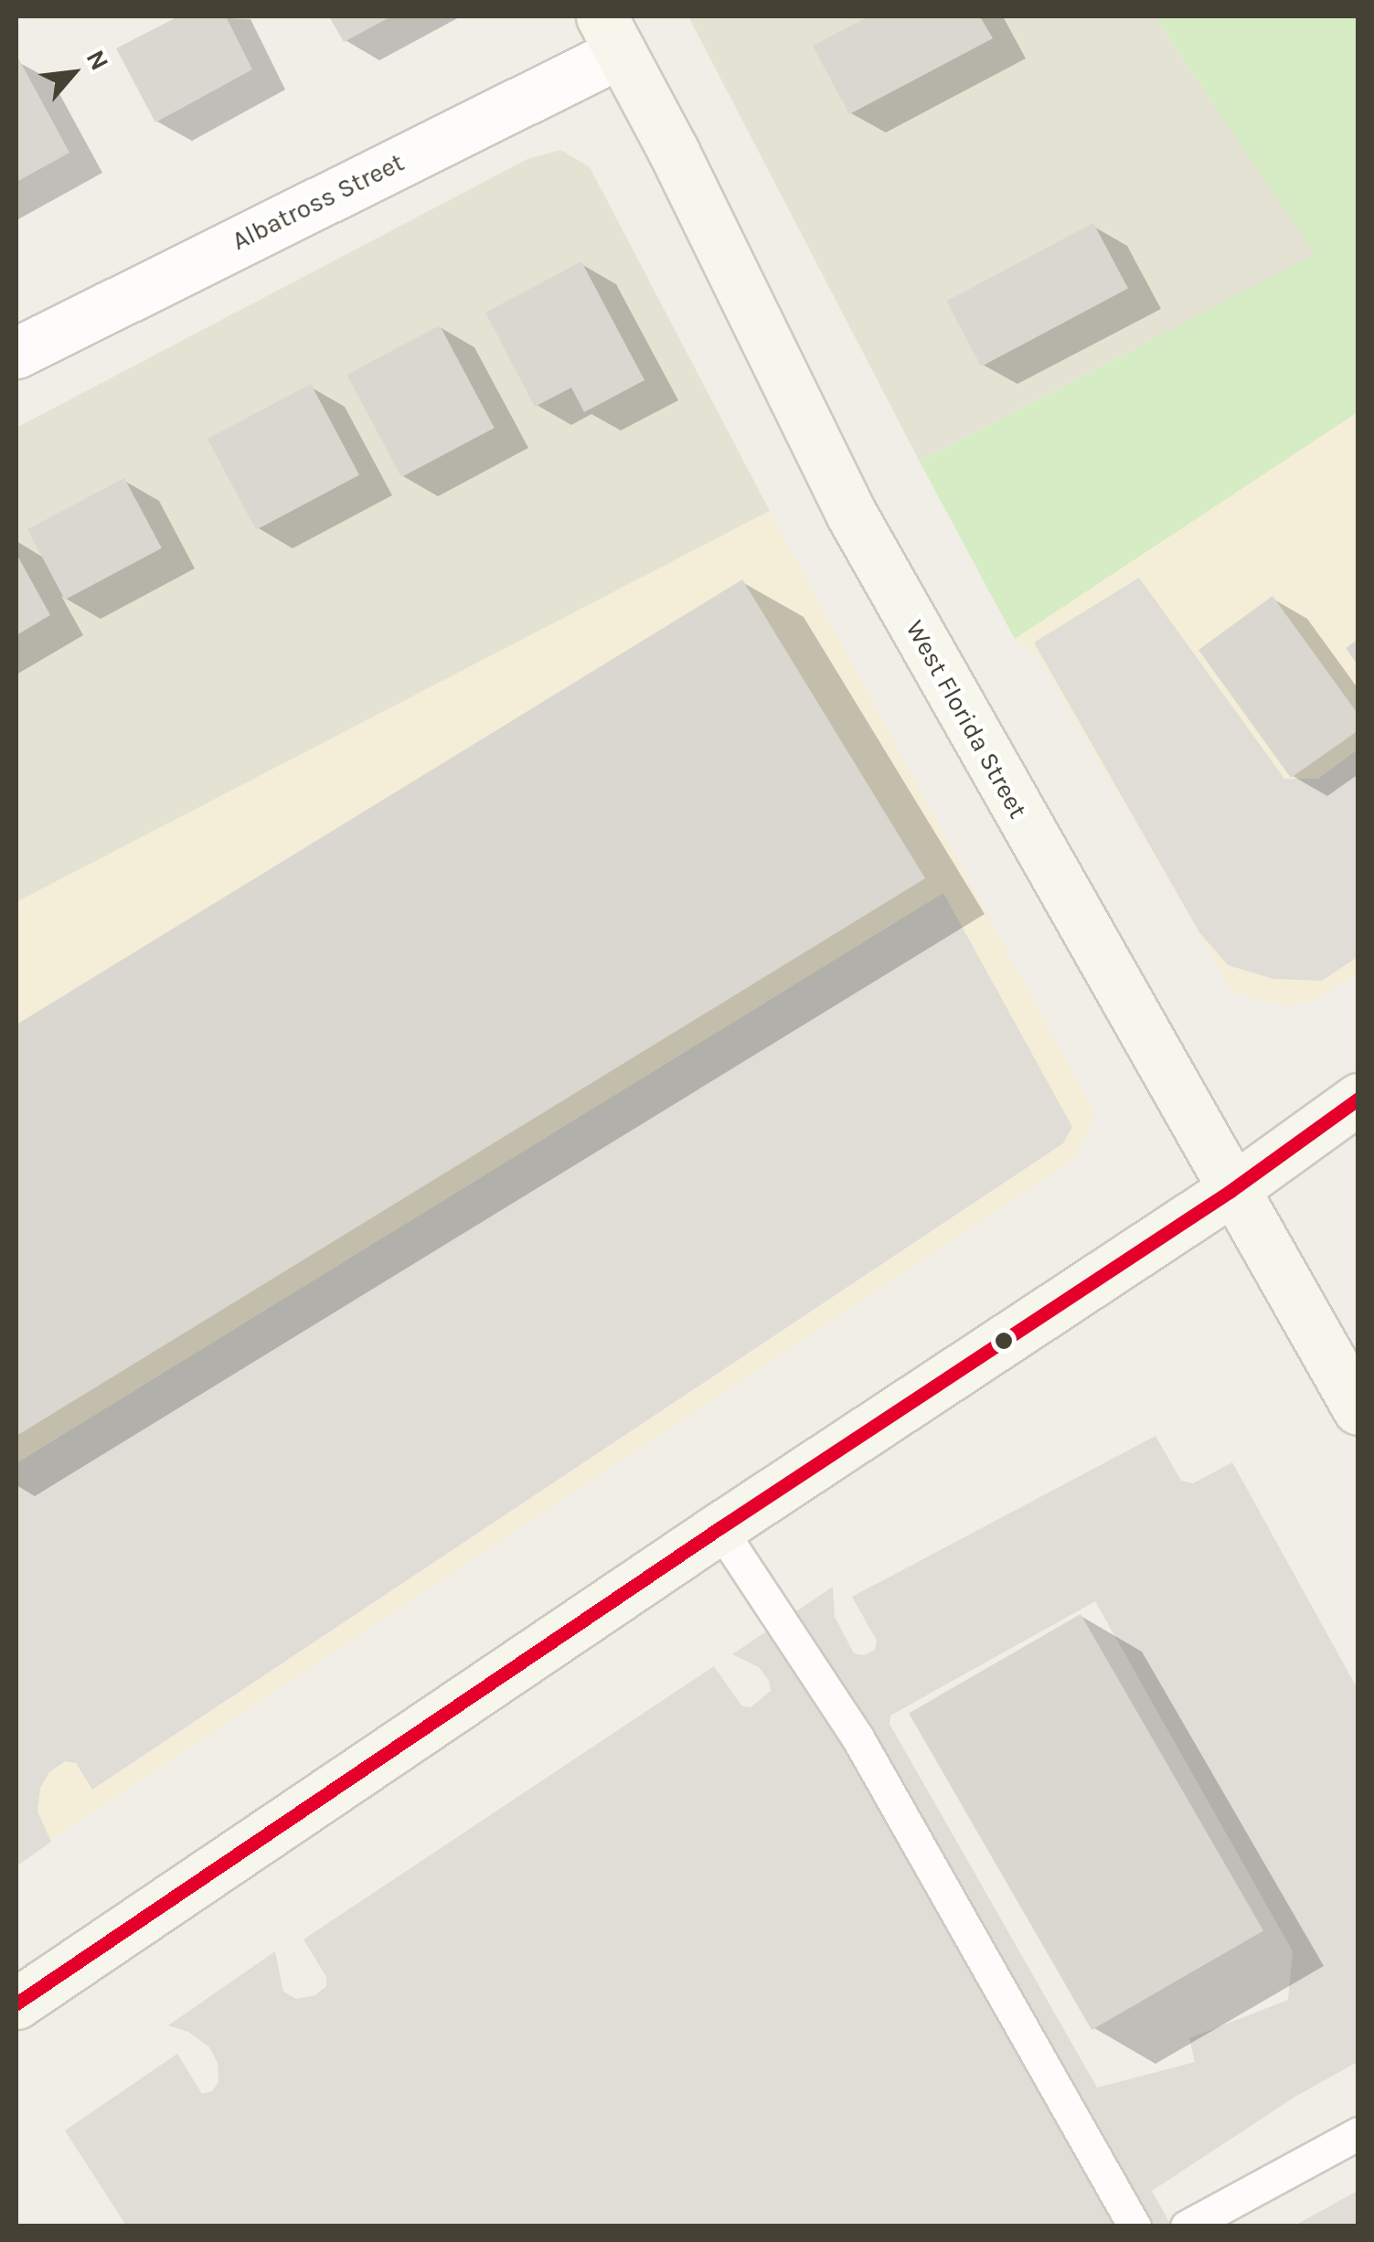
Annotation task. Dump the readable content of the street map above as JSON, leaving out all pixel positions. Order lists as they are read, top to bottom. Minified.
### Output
{"streets":{"main road":["West Florida Street"],"street":["Albatross Street"]},"crossings":[["Albatross Street","West Florida Street"]],"north":"top right"}
